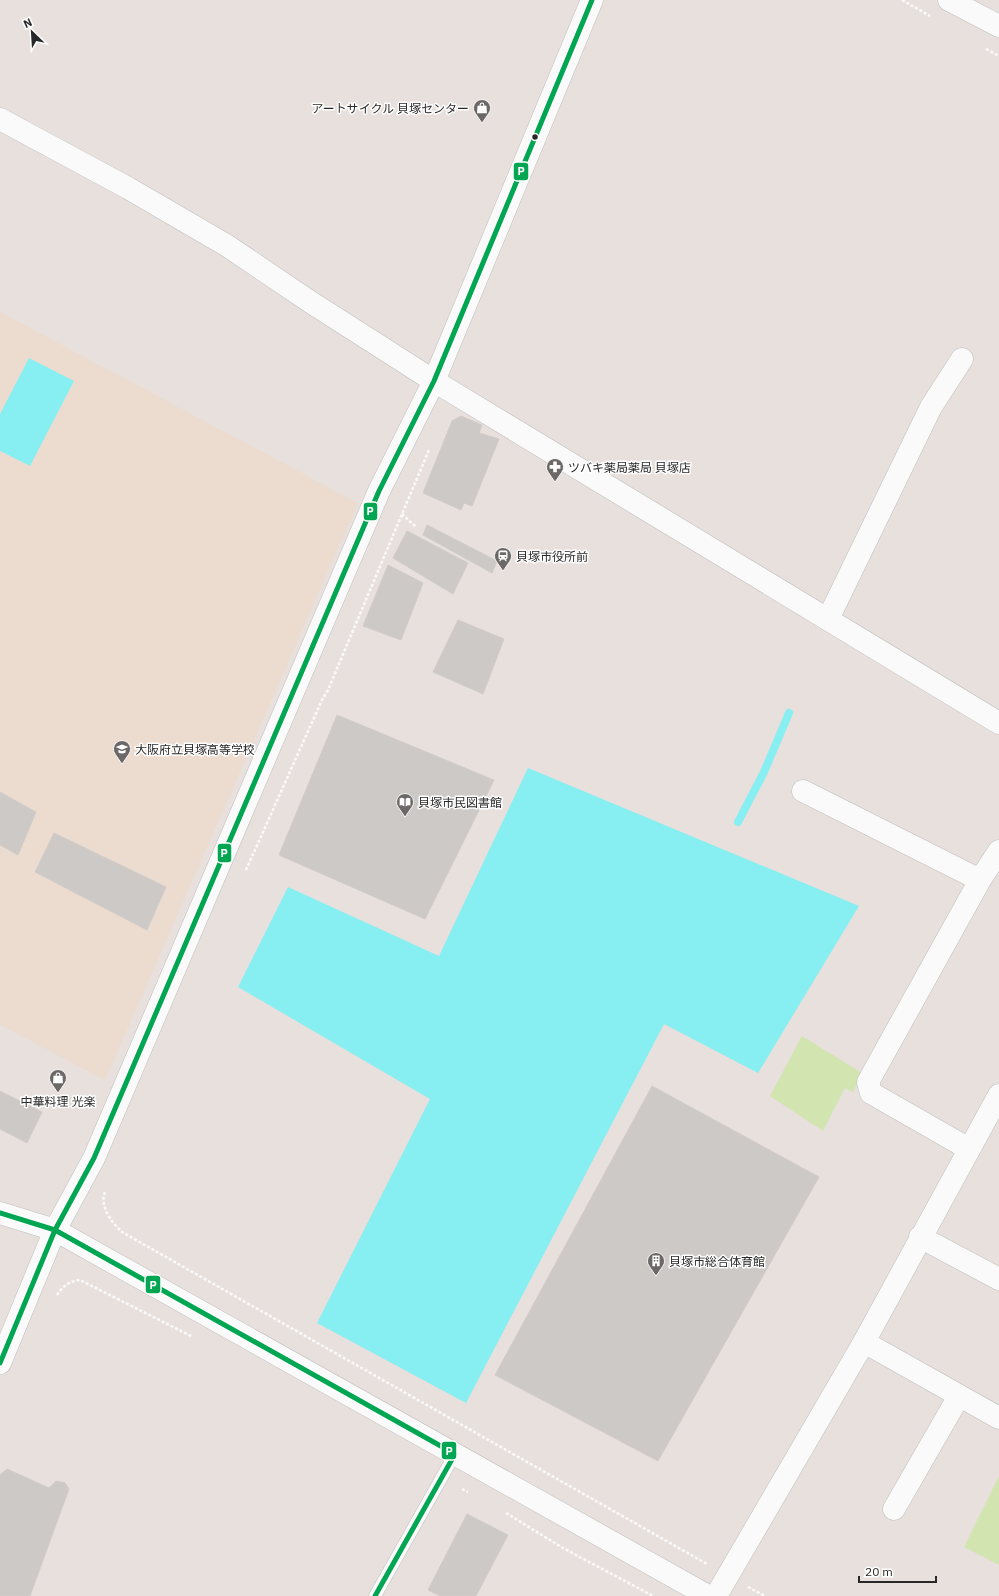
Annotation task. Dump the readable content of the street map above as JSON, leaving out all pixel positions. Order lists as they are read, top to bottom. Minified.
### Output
{"places":{"shop":["アートサイクル 貝塚センター","中華料理 光楽"],"pharmacy":["ツバキ薬局薬局 貝塚店"],"station":["貝塚市役所前"],"school or university":["大阪府立貝塚高等学校"],"library":["貝塚市民図書館"],"building":["貝塚市総合体育館"]},"lines":["transit line P"],"scale_bar":"20 m","north":"top left"}
